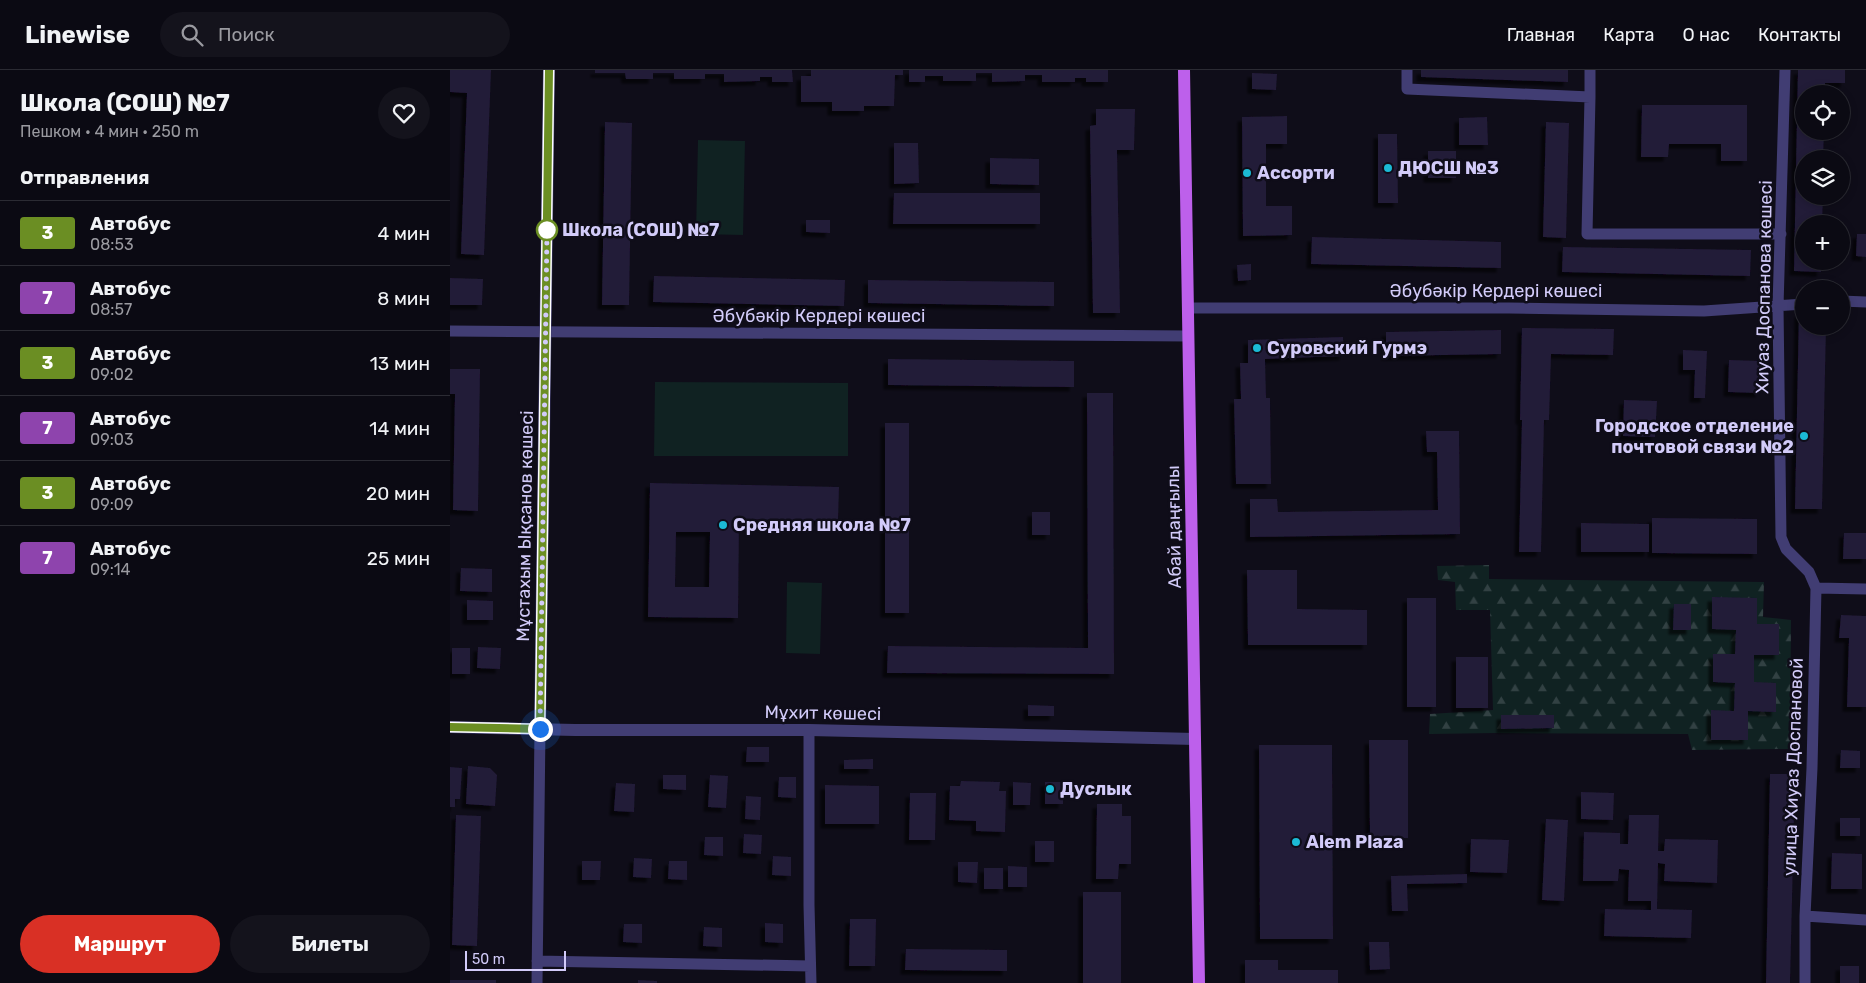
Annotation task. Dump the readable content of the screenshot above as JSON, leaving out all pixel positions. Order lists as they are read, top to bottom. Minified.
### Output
{"streets":{"main road":["Абай даңғылы"],"street":["Хиуаз Доспанова көшесі","Әбубәкір Кердері көшесі","Мұстахым Ықсанов көшесі","Мұхит көшесі","улица Хиуаз Доспановой"]},"crossings":[["Хиуаз Доспанова көшесі","Әбубәкір Кердері көшесі"],["Хиуаз Доспанова көшесі","улица Хиуаз Доспановой"],["Әбубәкір Кердері көшесі","Мұстахым Ықсанов көшесі"],["Әбубәкір Кердері көшесі","Абай даңғылы"],["Мұстахым Ықсанов көшесі","Мұхит көшесі"],["Абай даңғылы","Мұхит көшесі"]],"places":["ДЮСШ №3","Ассорти","Школа (СОШ) №7","Суровский Гурмэ","Городское отделение почтовой связи №2","Средняя школа №7","Дуслык","Alem Plaza"],"lines":["bus line 3"],"scale_bar":"50 m","page":{"header":"Linewise","search":"Поиск","nav":["Главная","Карта","О нас","Контакты"],"heading":[["Школа (СОШ) №7","Пешком · 4 мин · 250 m"],"Отправления"],"map_buttons":["+","−"],"list":[{"mark":"3","name":"Автобус","note":"08:53","value":"4 мин"},{"mark":"7","name":"Автобус","note":"08:57","value":"8 мин"},{"mark":"3","name":"Автобус","note":"09:02","value":"13 мин"},{"mark":"7","name":"Автобус","note":"09:03","value":"14 мин"},{"mark":"3","name":"Автобус","note":"09:09","value":"20 мин"},{"mark":"7","name":"Автобус","note":"09:14","value":"25 мин"}],"buttons":["Маршрут","Билеты"],"scale":"50 m"}}
